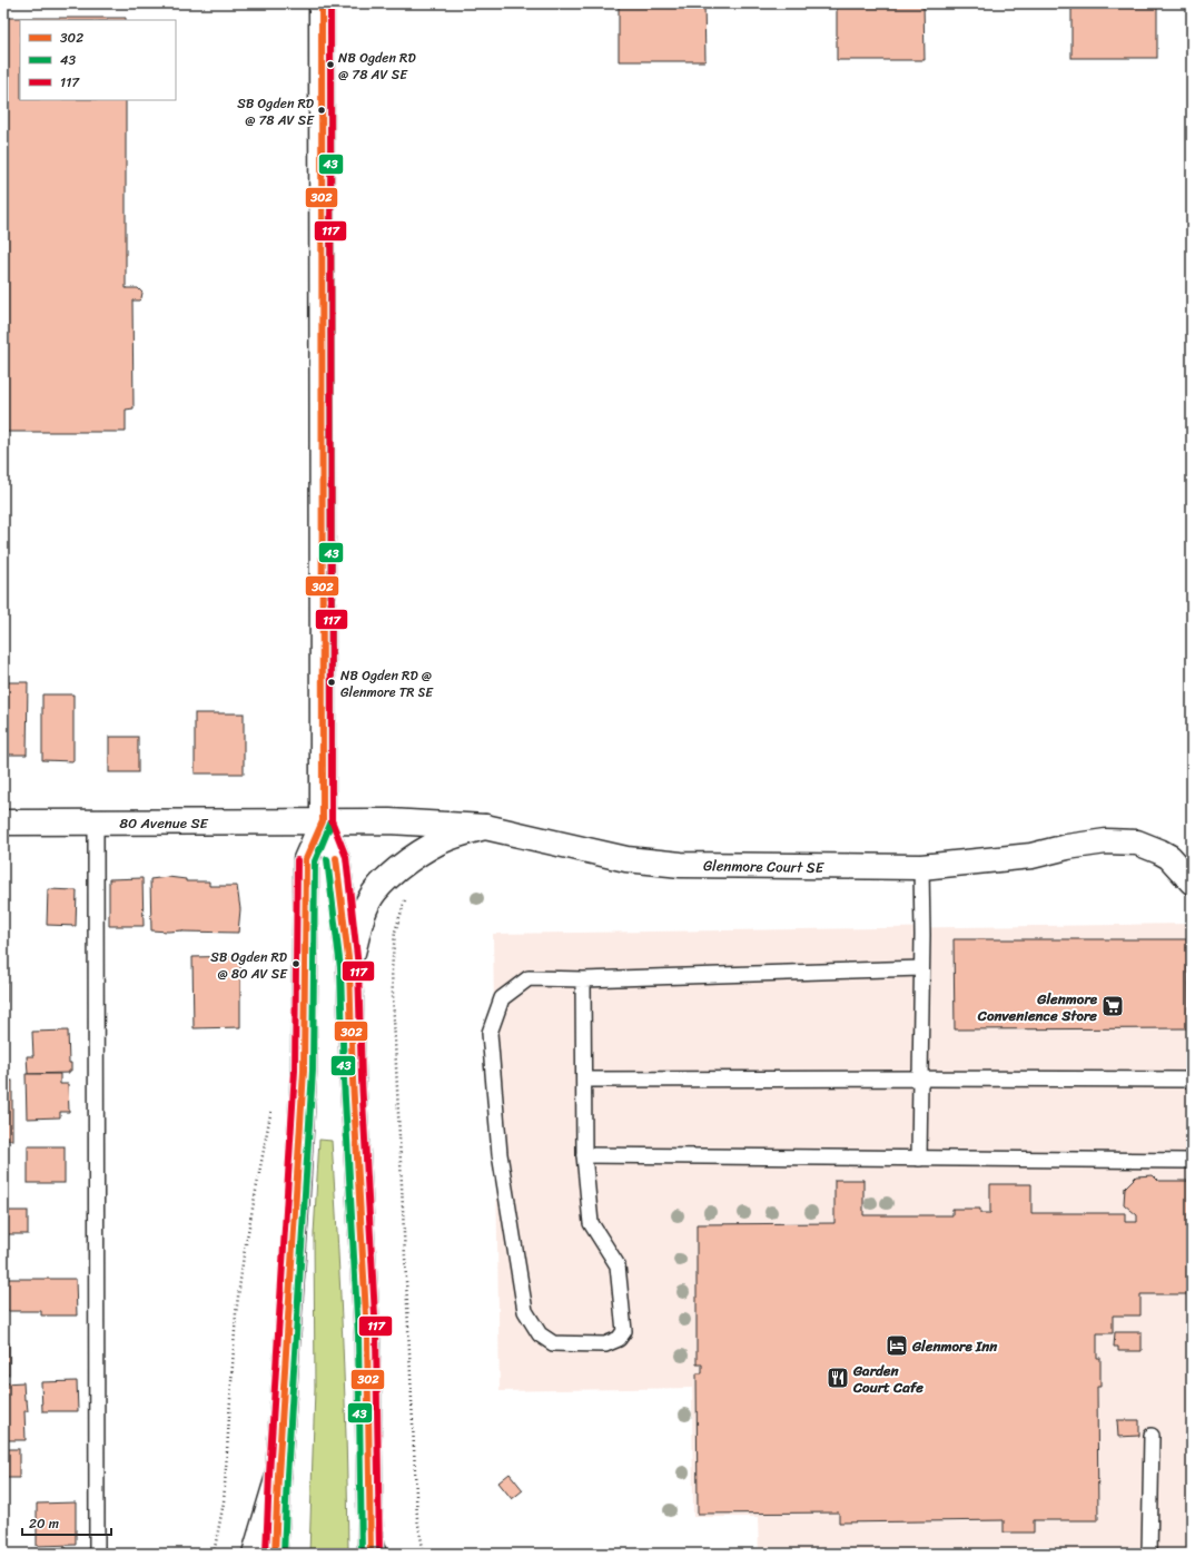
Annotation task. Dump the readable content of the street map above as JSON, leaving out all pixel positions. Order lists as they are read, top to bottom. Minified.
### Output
{"streets":{"main road":["80 Avenue SE","Glenmore Court SE"]},"crossings":[["80 Avenue SE","Glenmore Court SE"]],"places":{"other":["NB Ogden RD @ 78 AV SE","SB Ogden RD @ 78 AV SE","NB Ogden RD @ Glenmore TR SE","SB Ogden RD @ 80 AV SE"],"supermarket":["Glenmore Convenience Store"],"hotel":["Glenmore Inn"],"restaurant":["Garden Court Cafe"]},"lines":["transit line 302","transit line 43","transit line 117"],"legend":["302","43","117"],"scale_bar":"20 m"}
